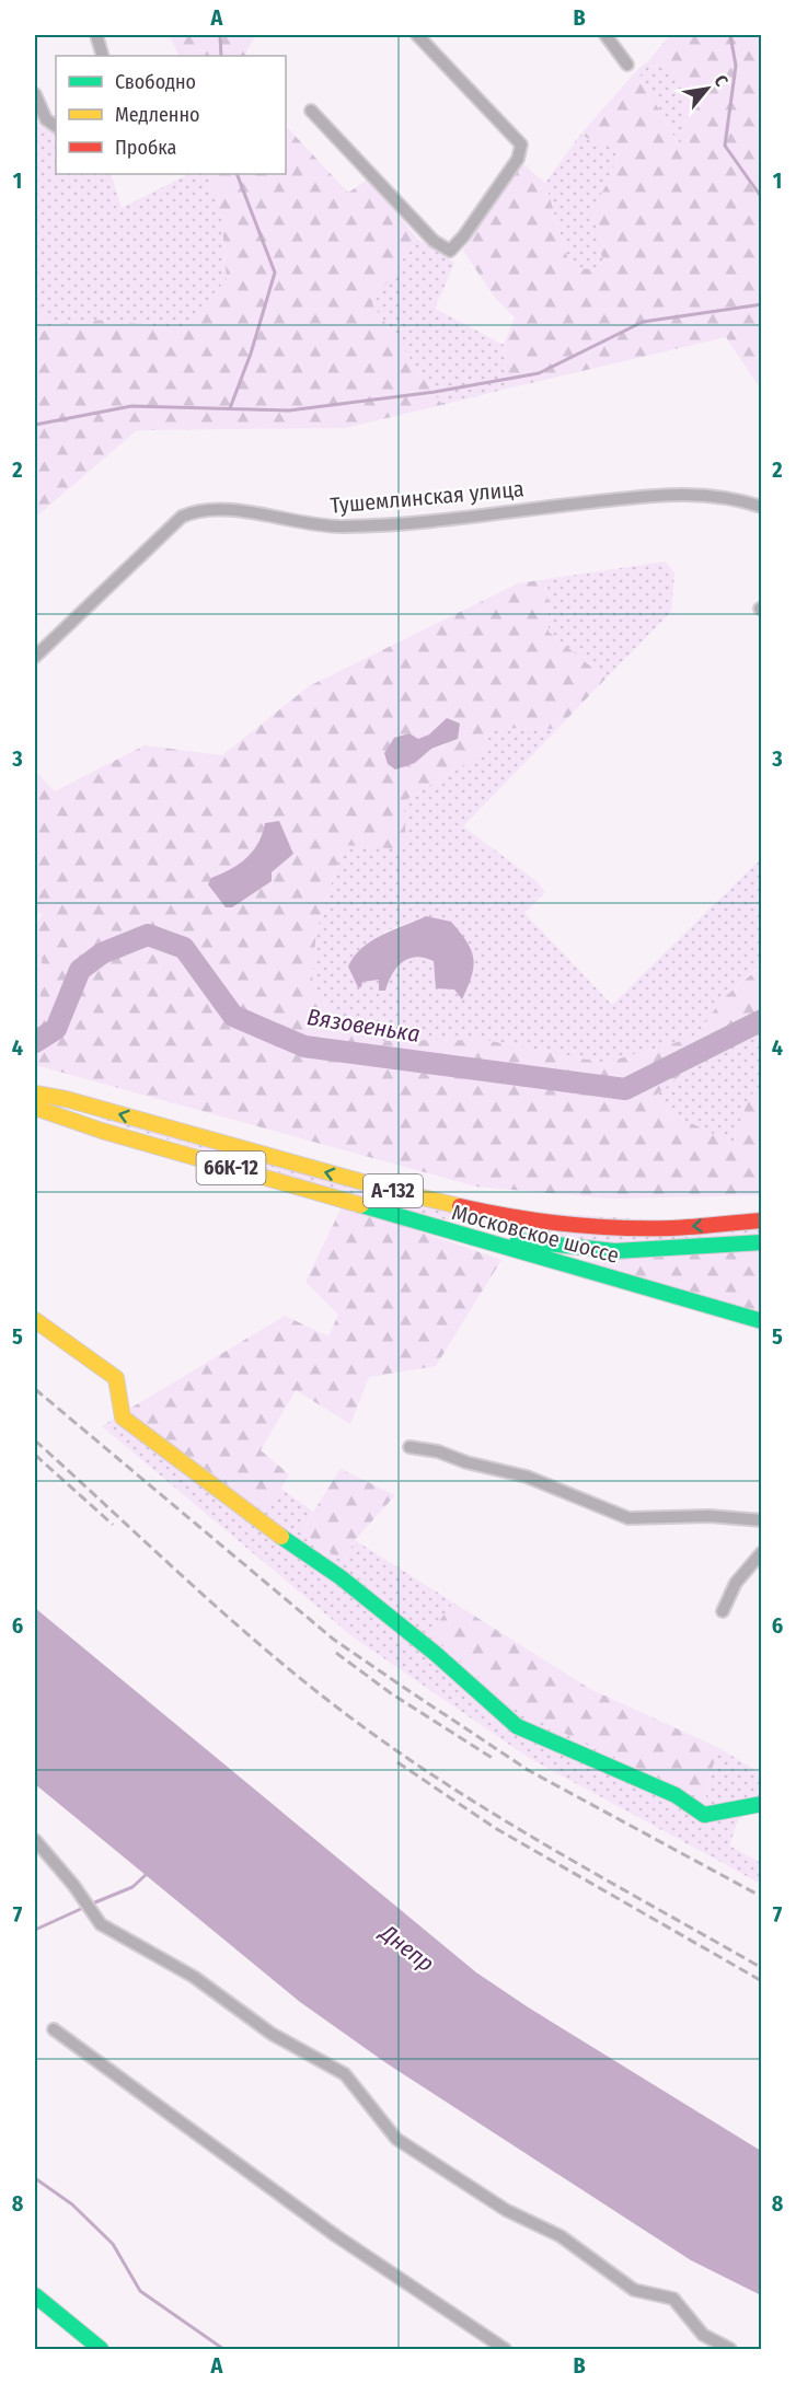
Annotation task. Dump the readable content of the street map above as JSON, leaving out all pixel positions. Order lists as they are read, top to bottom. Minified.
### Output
{"streets":{"main road":["66К-12","А-132","Московское шоссе"],"street":["Тушемлинская улица"]},"crossings":[["А-132","Московское шоссе"]],"water":["Вязовенька","Днепр"],"legend":["Свободно","Медленно","Пробка"],"north":"top right","grid":{"columns":["A","B"],"rows":["1","2","3","4","5","6","7","8"]}}
